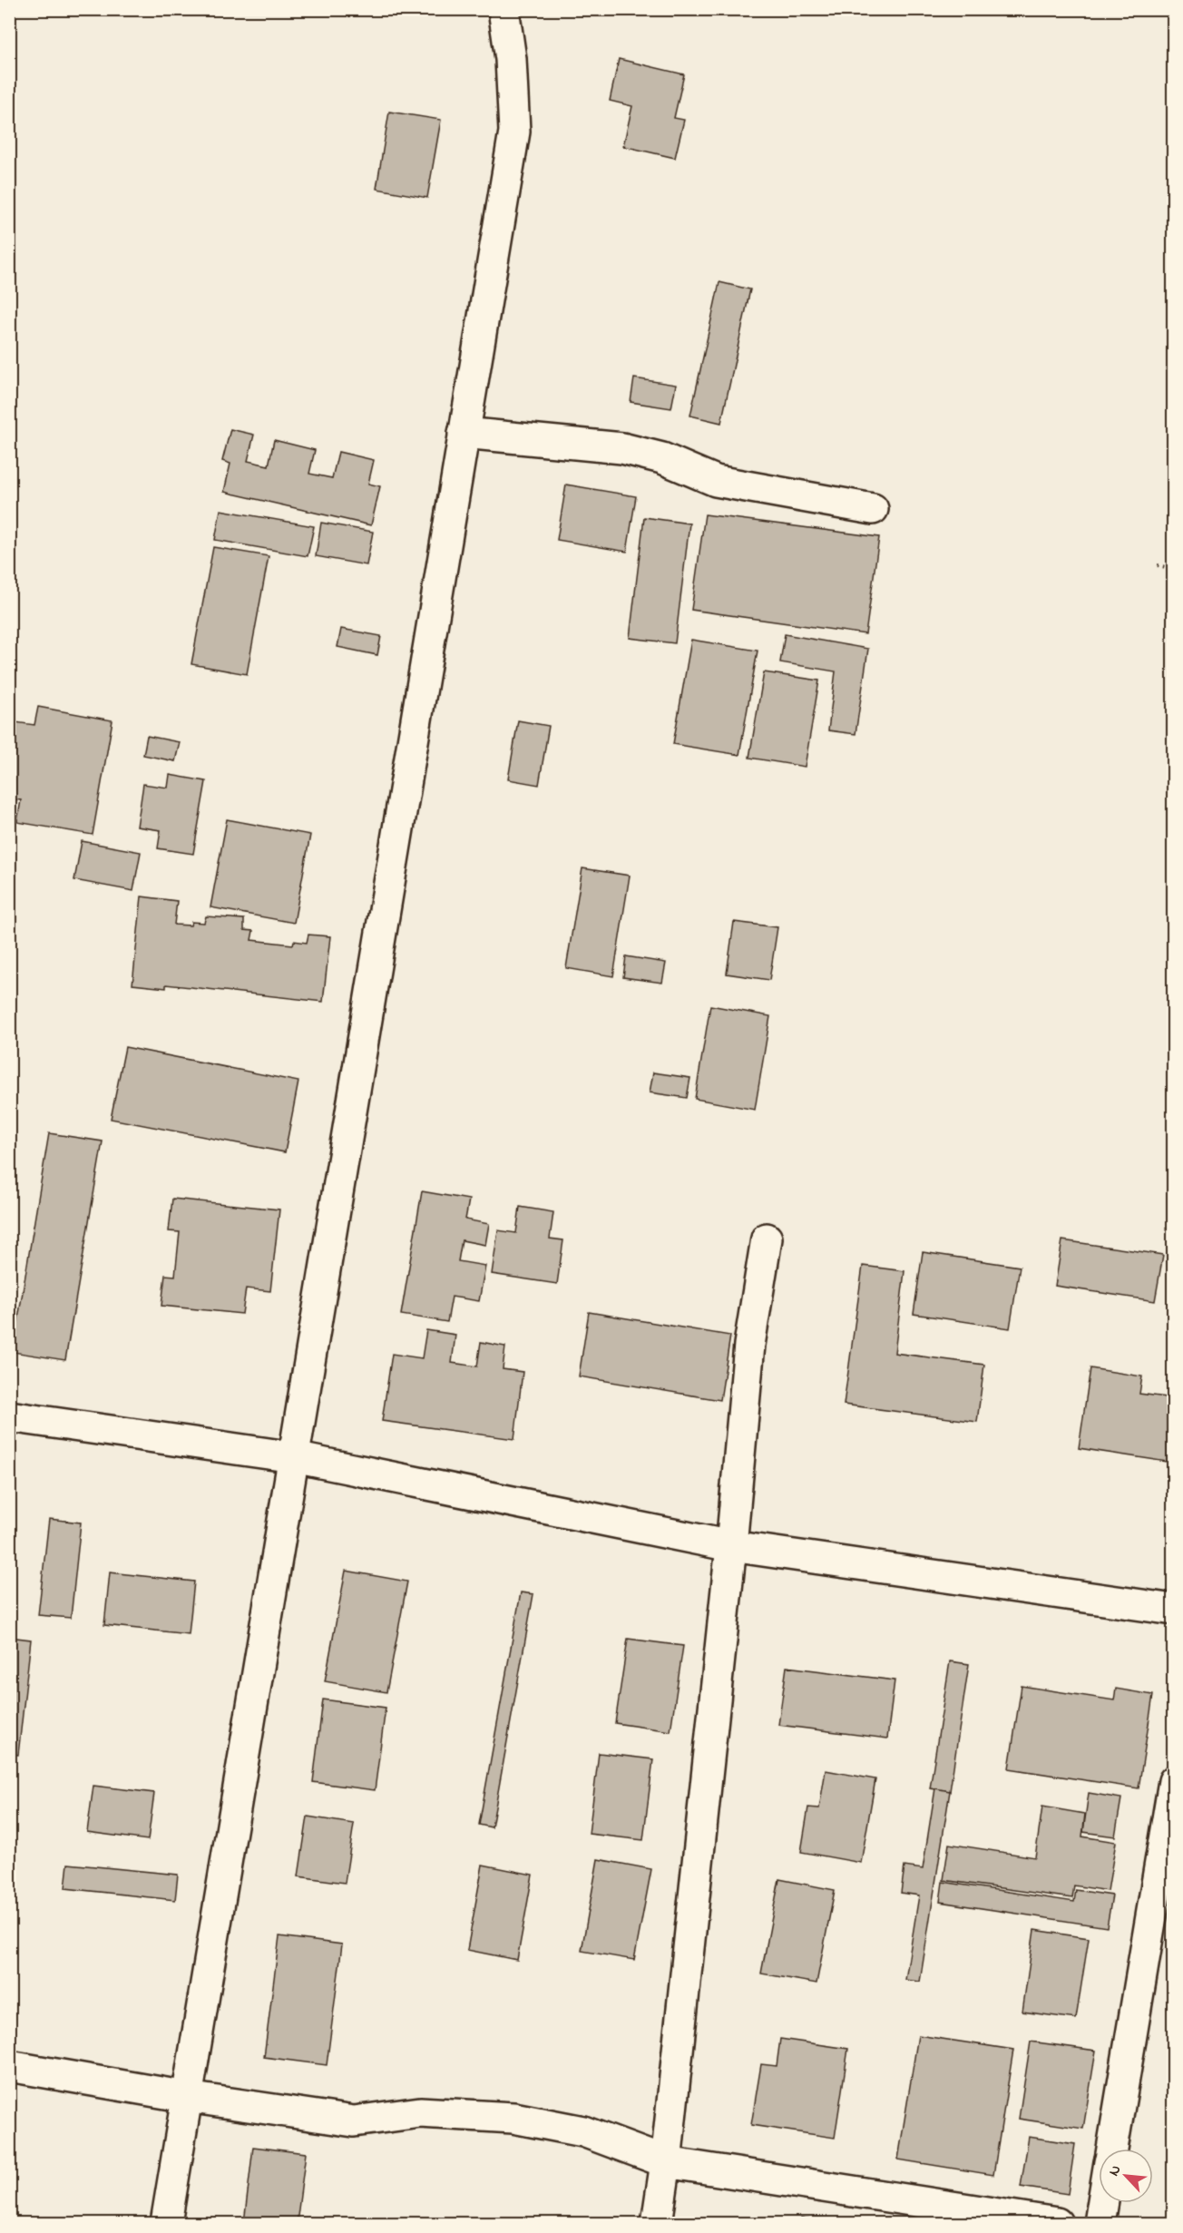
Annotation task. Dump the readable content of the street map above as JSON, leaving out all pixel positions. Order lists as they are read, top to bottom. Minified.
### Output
{"north":"top left"}
